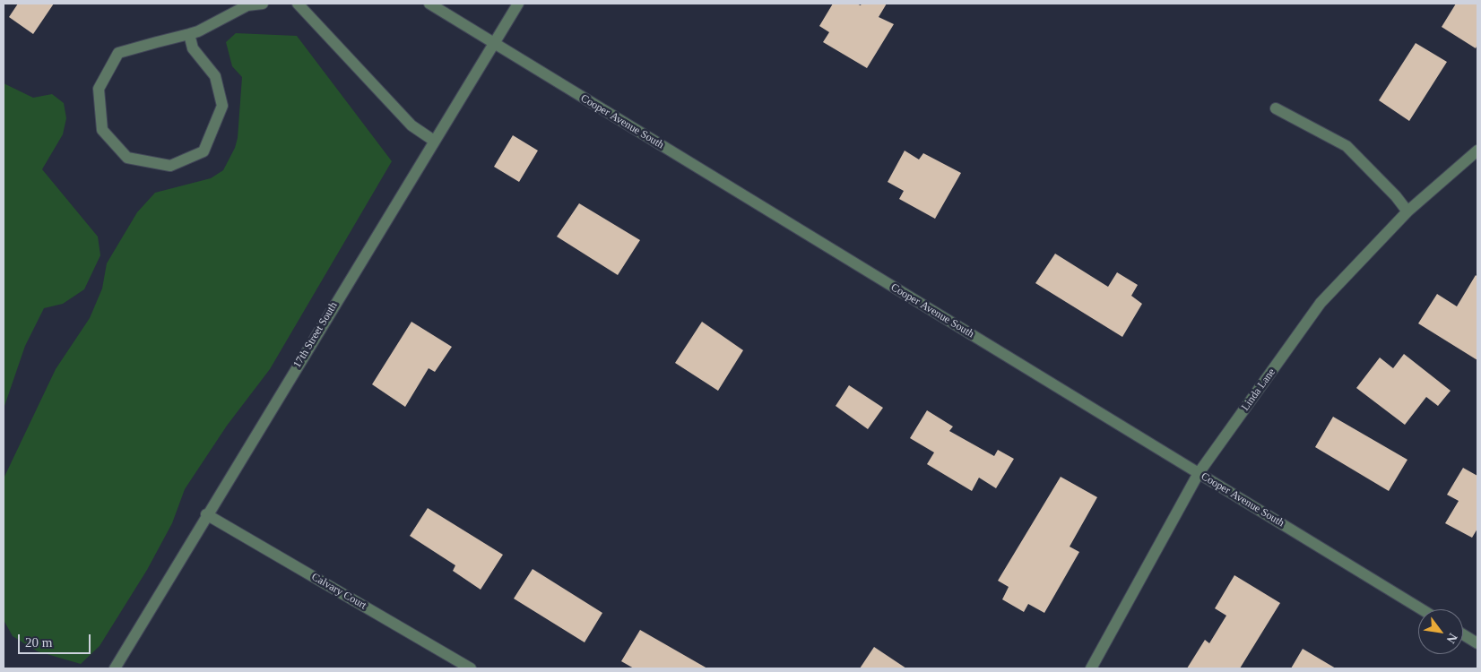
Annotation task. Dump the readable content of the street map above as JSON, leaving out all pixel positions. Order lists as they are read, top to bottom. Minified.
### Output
{"streets":{"street":["Cooper Avenue South","17th Street South","Linda Lane","Calvary Court"]},"crossings":[["Cooper Avenue South","17th Street South"],["Cooper Avenue South","Linda Lane"],["17th Street South","Calvary Court"]],"scale_bar":"20 m","north":"bottom right"}
